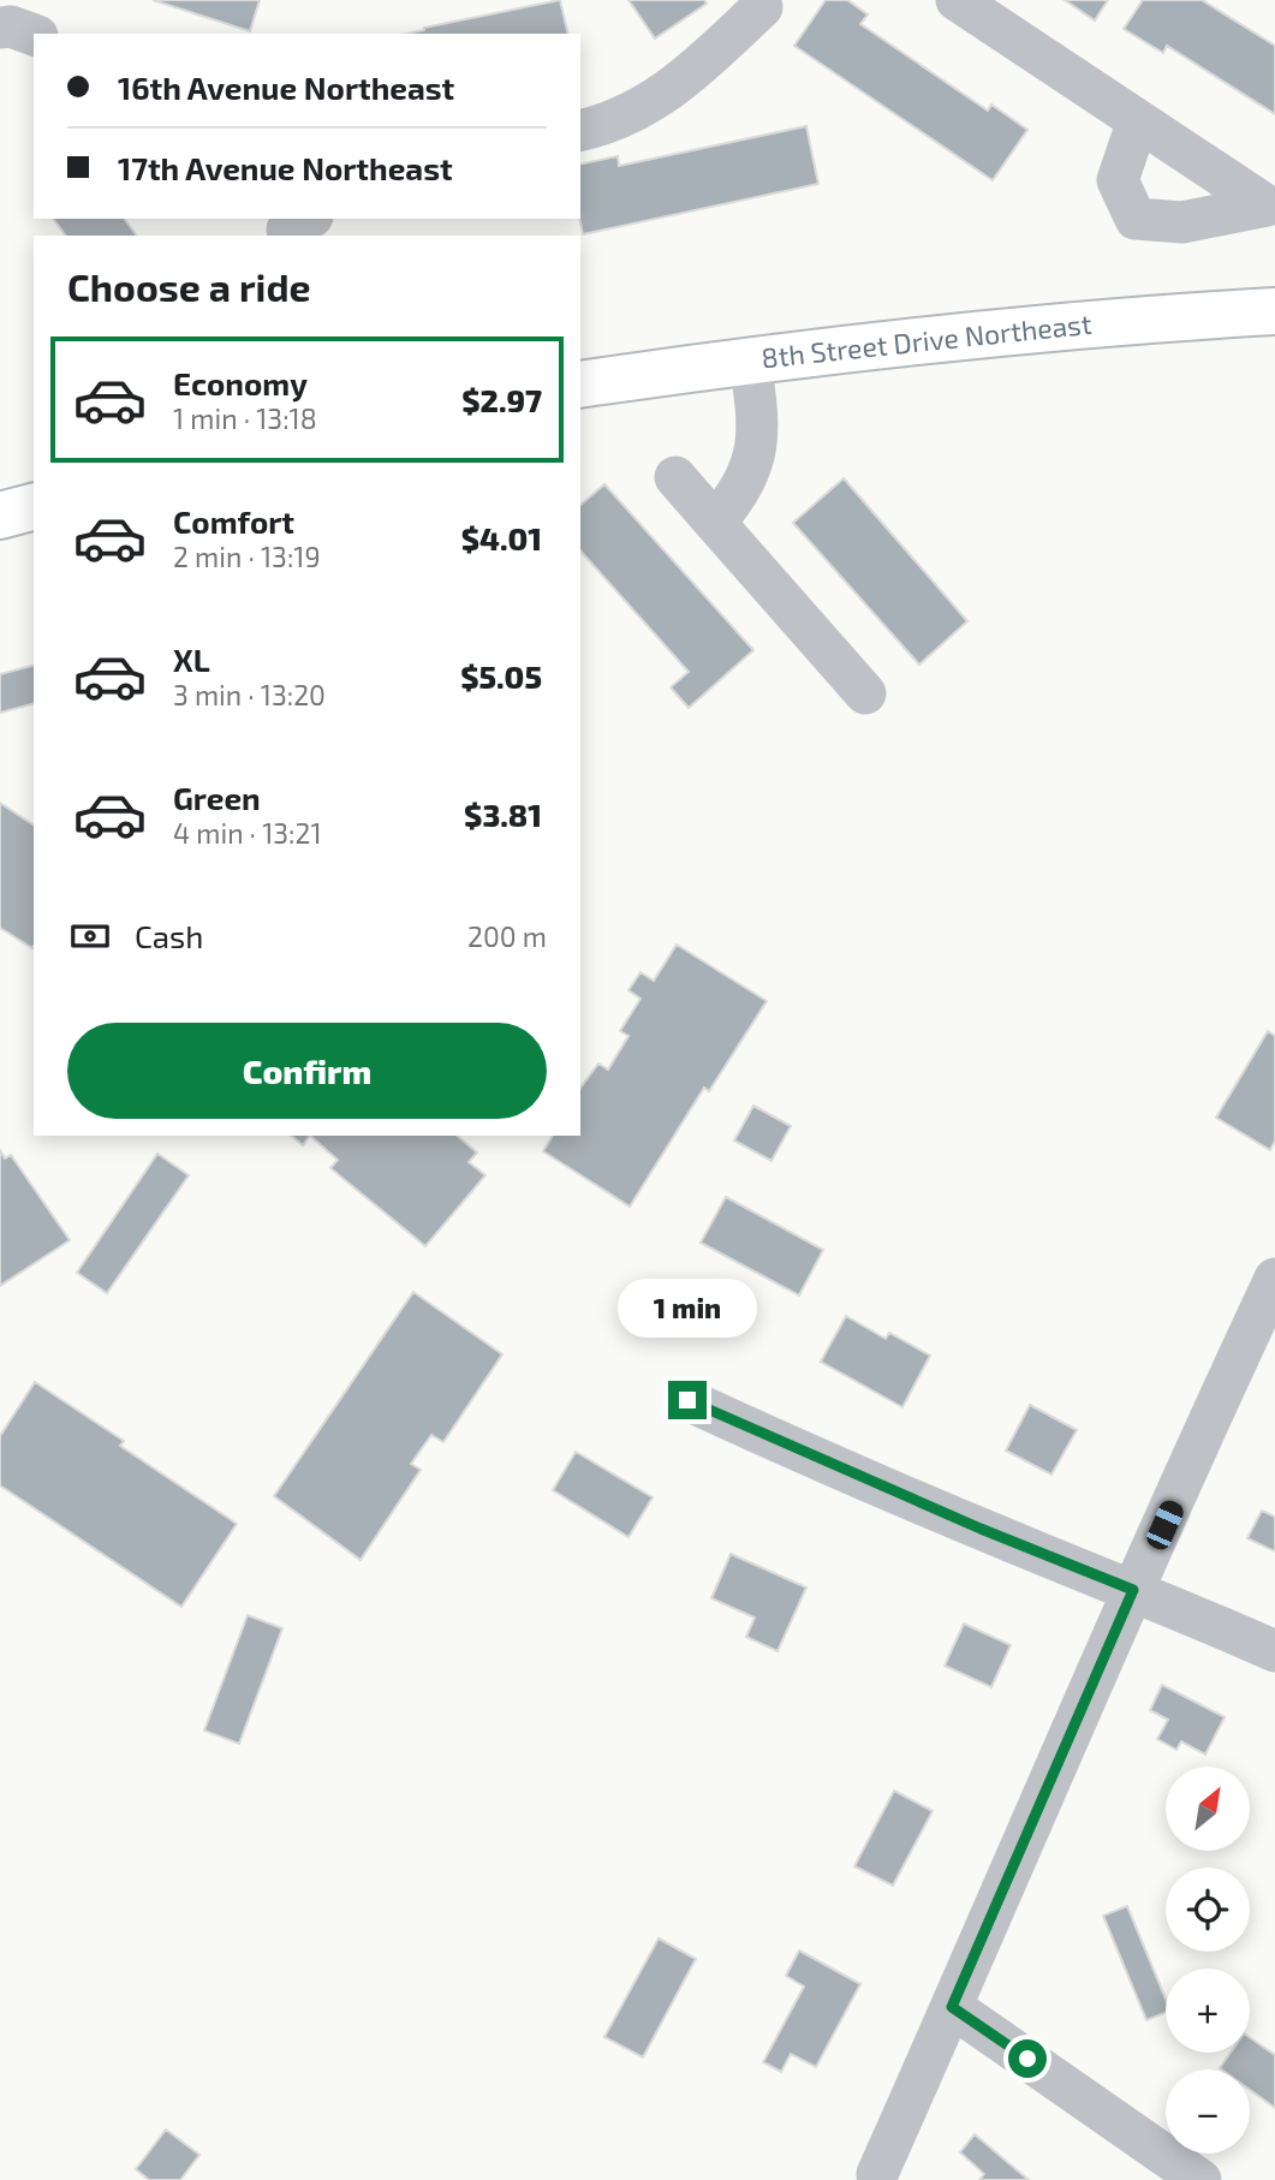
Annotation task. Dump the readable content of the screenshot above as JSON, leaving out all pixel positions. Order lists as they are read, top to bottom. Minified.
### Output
{"streets":{"main road":["8th Street Drive Northeast"]},"north":"top right","page":{"banner":["16th Avenue Northeast","17th Avenue Northeast"],"heading":"Choose a ride","list":[{"name":"Economy","note":"1 min · 13:18","value":"$2.97"},{"name":"Comfort","note":"2 min · 13:19","value":"$4.01"},{"name":"XL","note":"3 min · 13:20","value":"$5.05"},{"name":"Green","note":"4 min · 13:21","value":"$3.81"}],"pay":["Cash","200 m"],"buttons":"Confirm","bubble":"1 min","map_buttons":["+","−"]}}
